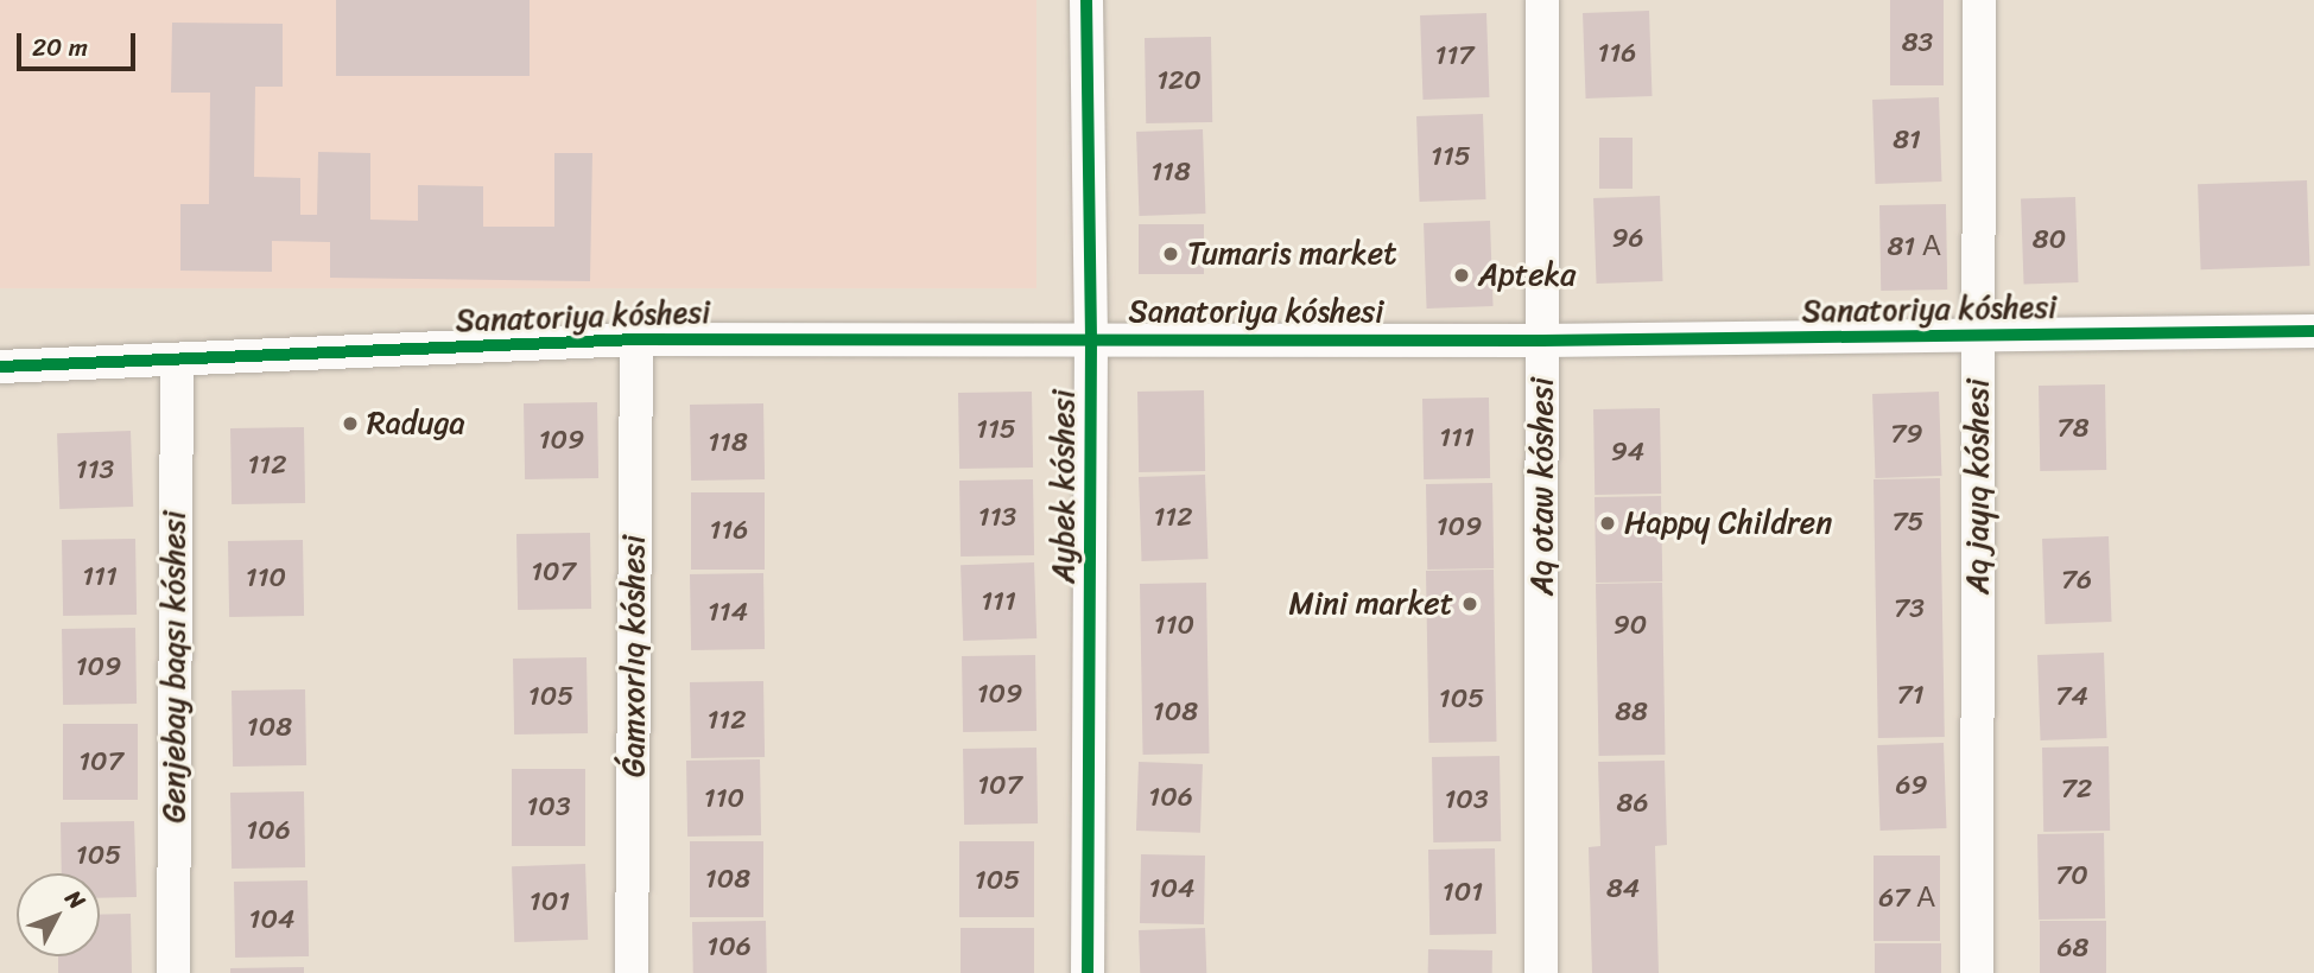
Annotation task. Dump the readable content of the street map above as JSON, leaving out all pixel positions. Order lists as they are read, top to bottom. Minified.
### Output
{"streets":{"street":["Sanatoriya kóshesi","Aybek kóshesi","Aq otaw kóshesi","Aq jayıq kóshesi","Ǵamxorlıq kóshesi","Genjebay baqsı kóshesi"]},"crossings":[["Sanatoriya kóshesi","Aybek kóshesi"],["Sanatoriya kóshesi","Aq otaw kóshesi"],["Sanatoriya kóshesi","Aq jayıq kóshesi"],["Sanatoriya kóshesi","Ǵamxorlıq kóshesi"],["Sanatoriya kóshesi","Genjebay baqsı kóshesi"]],"places":["Tumaris market","Apteka","Raduga","Happy Children","Mini market"],"house_numbers":["83","116","117","120","81","115","118","96","80","81 А","78","115","79","111","109","118","94","112","113","113","112","75","109","116","107","111","110","76","111","73","114","110","90","109","109","71","105","74","105","108","88","112","108","107","107","69","72","106","110","103","86","103","106","105","70","108","105","104","84","101","67 А","101","104","106","68"],"scale_bar":"20 m","north":"top right"}
